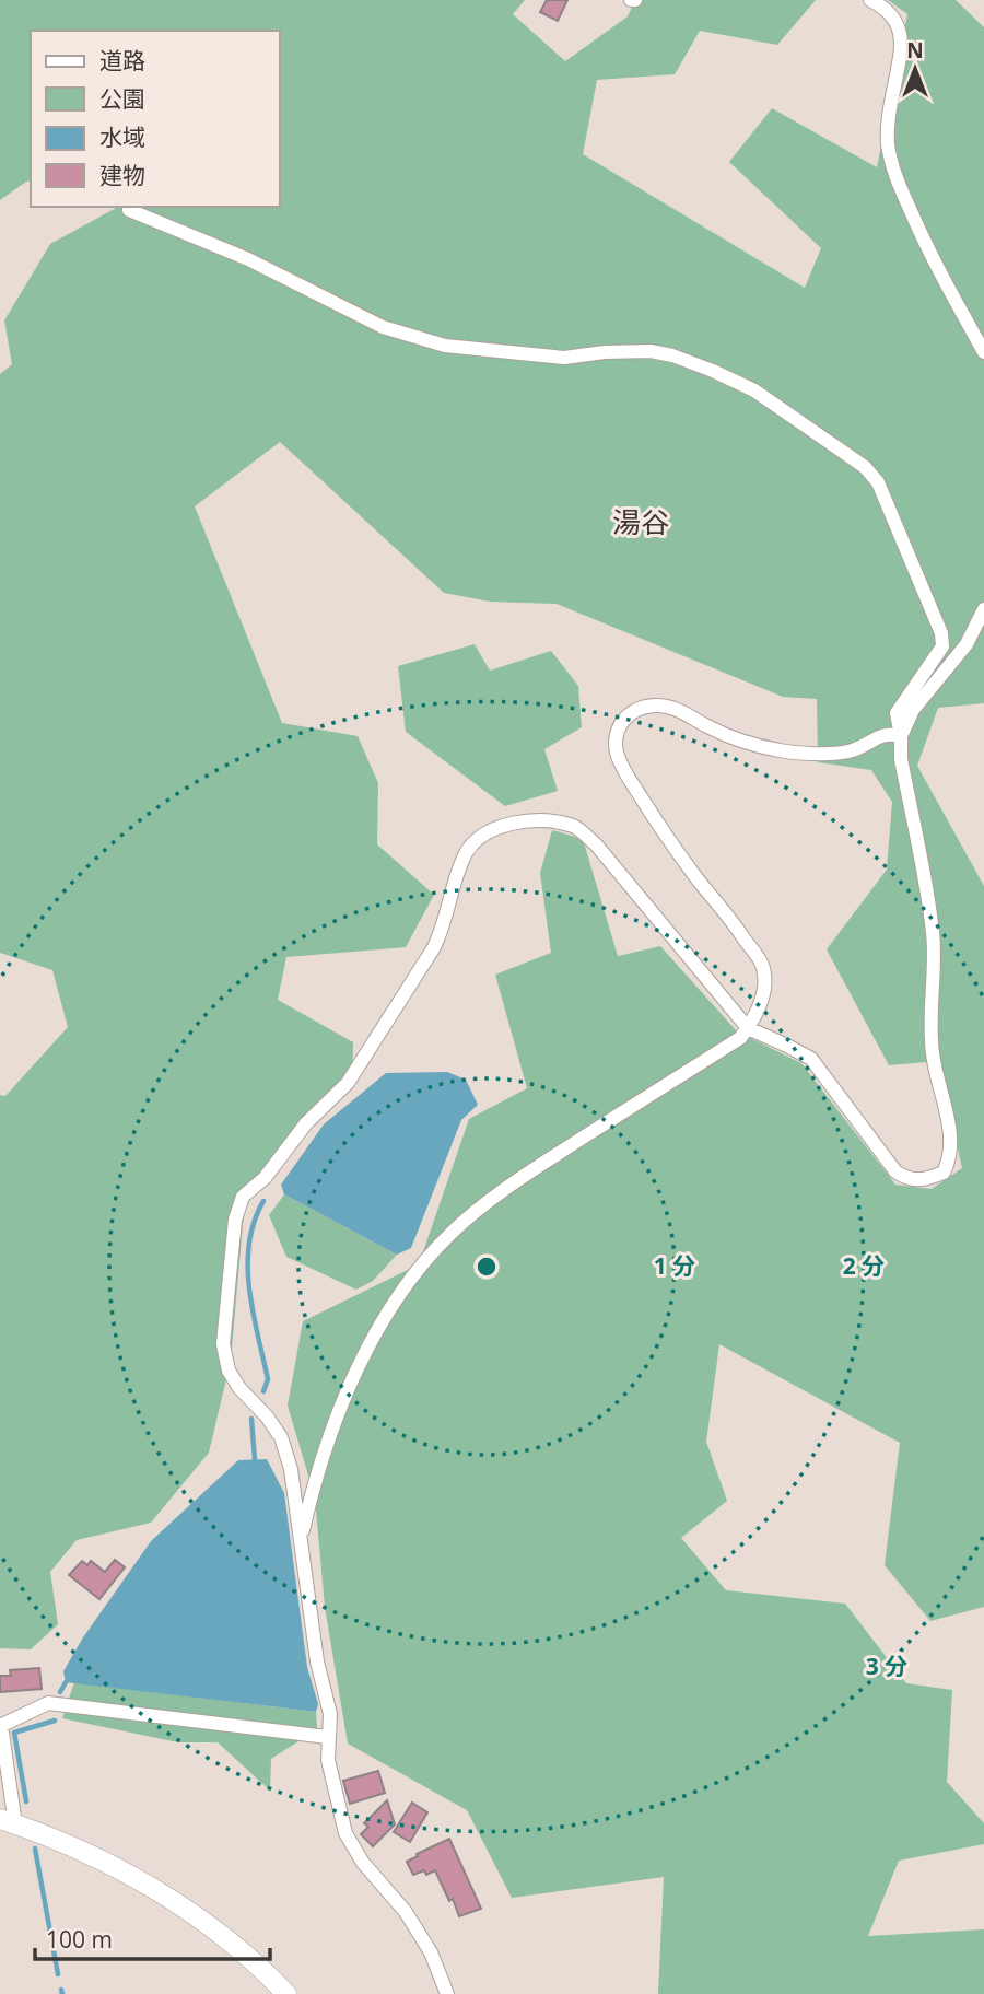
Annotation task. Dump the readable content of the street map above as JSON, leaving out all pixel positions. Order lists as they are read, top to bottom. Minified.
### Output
{"districts":["湯谷"],"legend":["道路","公園","水域","建物"],"scale_bar":"100 m","north":"top","rings":["1 分","2 分","3 分"]}
